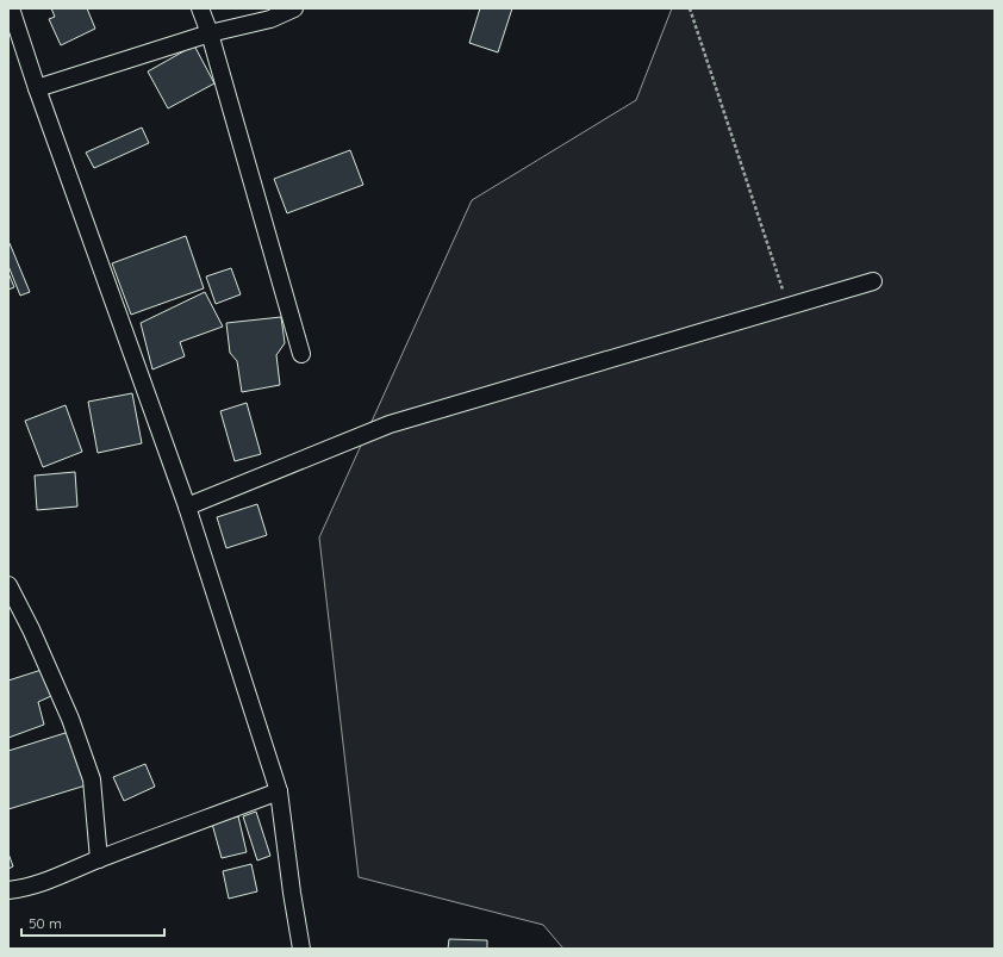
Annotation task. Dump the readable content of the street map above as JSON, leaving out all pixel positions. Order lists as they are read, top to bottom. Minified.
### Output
{"scale_bar":"50 m"}
